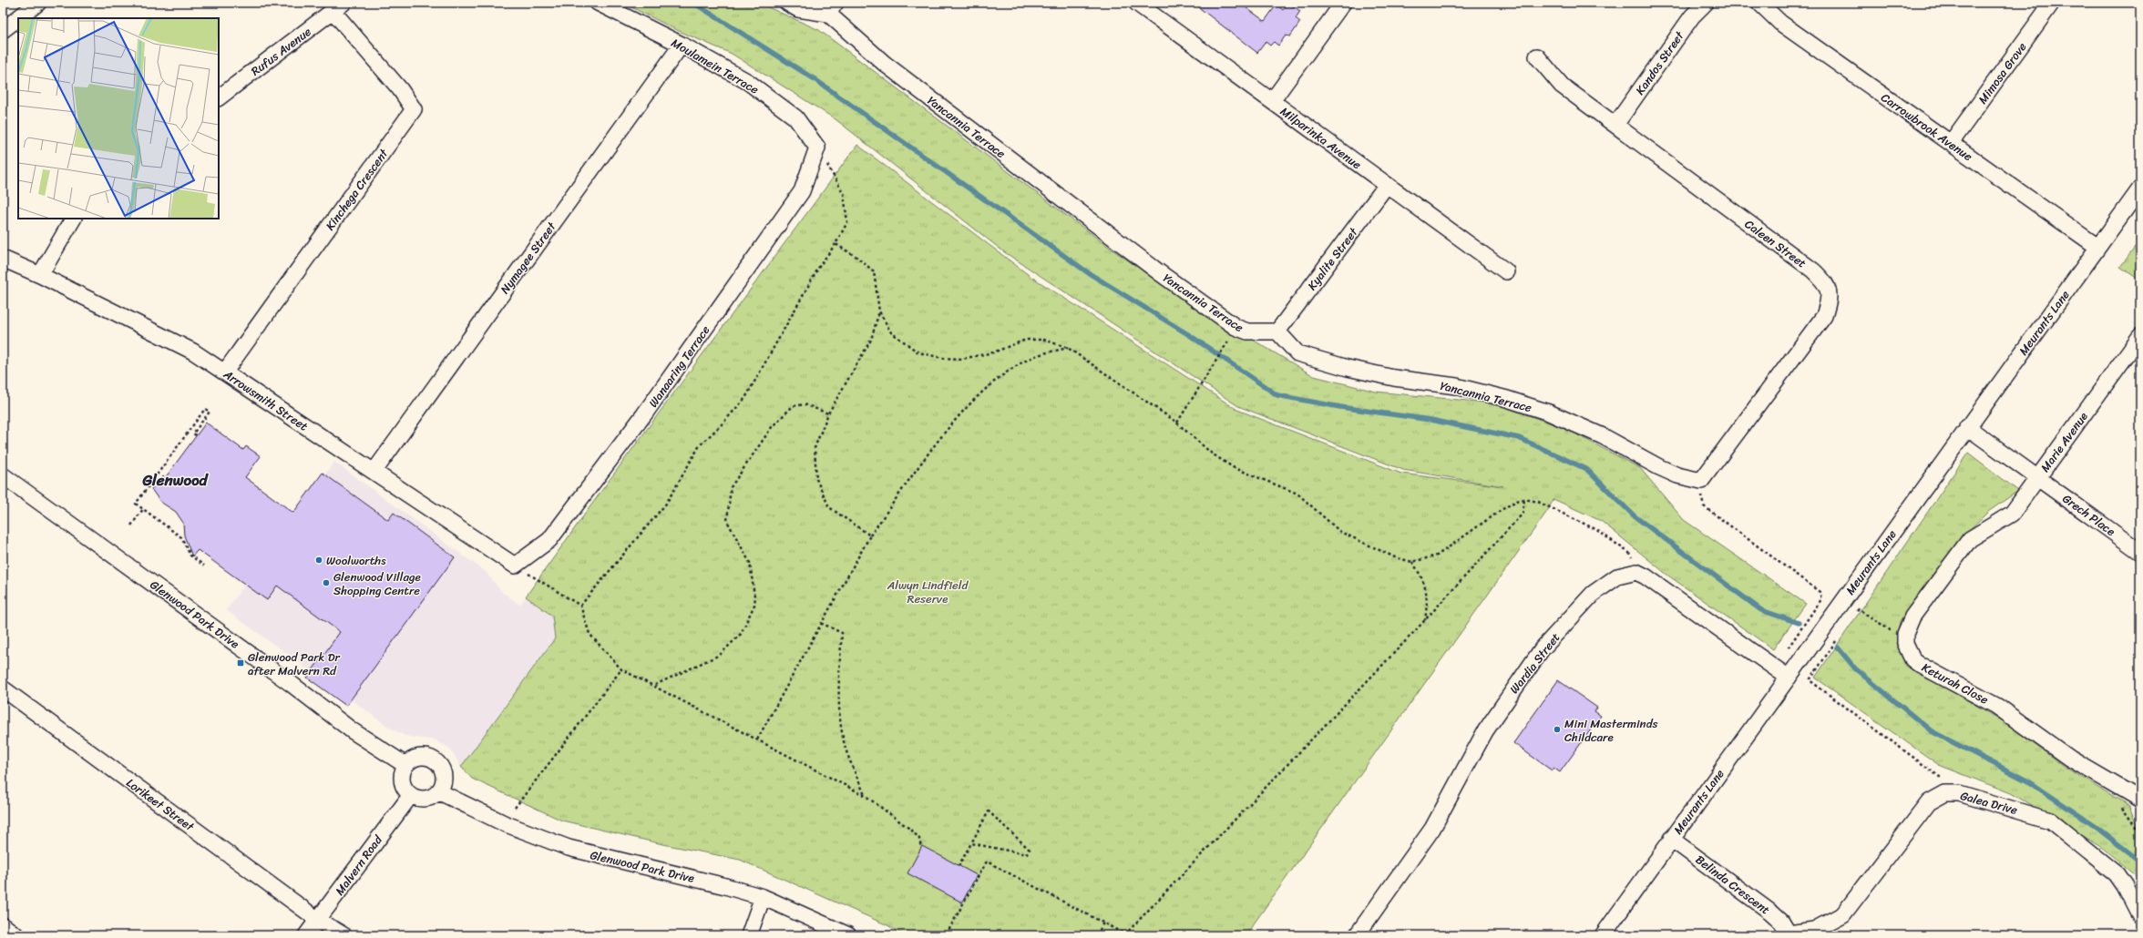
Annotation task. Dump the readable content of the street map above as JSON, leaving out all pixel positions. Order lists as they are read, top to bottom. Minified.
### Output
{"streets":{"street":["Rufus Avenue","Kandos Street","Moulamein Terrace","Mimosa Grove","Yancannia Terrace","Carrowbrook Avenue","Milparinka Avenue","Kinchega Crescent","Caleen Street","Nymagee Street","Kyalite Street","Meurants Lane","Wanaaring Terrace","Arrowsmith Street","Marie Avenue","Grech Place","Glenwood Park Drive","Wardia Street","Keturah Close","Galea Drive","Lorikeet Street","Malvern Road","Belinda Crescent"]},"crossings":[["Rufus Avenue","Kinchega Crescent"],["Kandos Street","Caleen Street"],["Moulamein Terrace","Nymagee Street"],["Moulamein Terrace","Wanaaring Terrace"],["Mimosa Grove","Carrowbrook Avenue"],["Yancannia Terrace","Caleen Street"],["Yancannia Terrace","Kyalite Street"],["Carrowbrook Avenue","Meurants Lane"],["Milparinka Avenue","Kyalite Street"],["Kinchega Crescent","Arrowsmith Street"],["Nymagee Street","Arrowsmith Street"],["Meurants Lane","Marie Avenue"],["Meurants Lane","Belinda Crescent"],["Wanaaring Terrace","Arrowsmith Street"],["Marie Avenue","Grech Place"],["Marie Avenue","Keturah Close"],["Grech Place","Keturah Close"],["Glenwood Park Drive","Malvern Road"],["Galea Drive","Belinda Crescent"],["Lorikeet Street","Malvern Road"]],"districts":["Glenwood"],"parks":["Alwyn Lindfield Reserve"],"places":{"other":["Woolworths","Glenwood Village Shopping Centre","Mini Masterminds Childcare"],"transit":["Glenwood Park Dr after Malvern Rd"]}}
